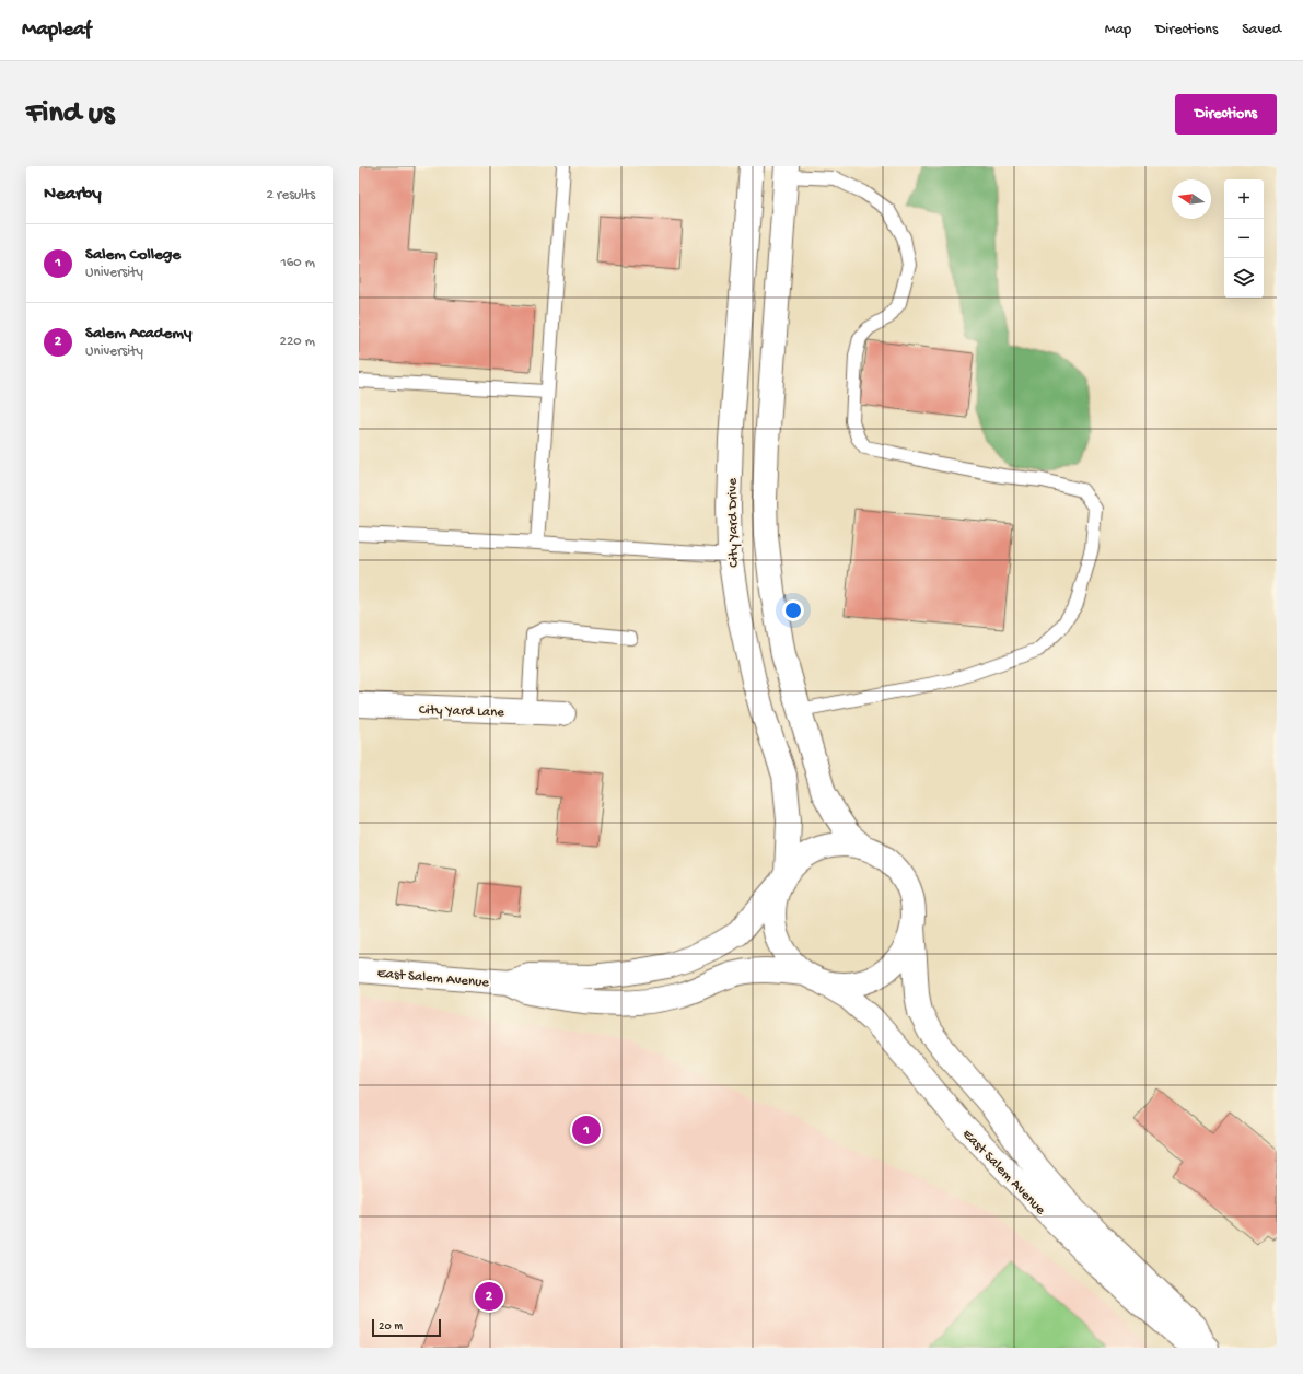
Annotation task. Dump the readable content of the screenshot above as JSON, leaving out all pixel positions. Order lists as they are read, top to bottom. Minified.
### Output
{"streets":{"main road":["City Yard Drive","City Yard Lane","East Salem Avenue"]},"crossings":[["City Yard Drive","East Salem Avenue"]],"scale_bar":"20 m","north":"left","page":{"header":"Mapleaf","nav":["Map","Directions","Saved"],"buttons":"Directions","title":"Find us","heading":["Nearby","2 results"],"map_buttons":["+","−"],"list":[{"mark":"1","name":"Salem College","note":"University","value":"160 m"},{"mark":"2","name":"Salem Academy","note":"University","value":"220 m"}],"pins":["1","2"],"scale":"20 m"}}
